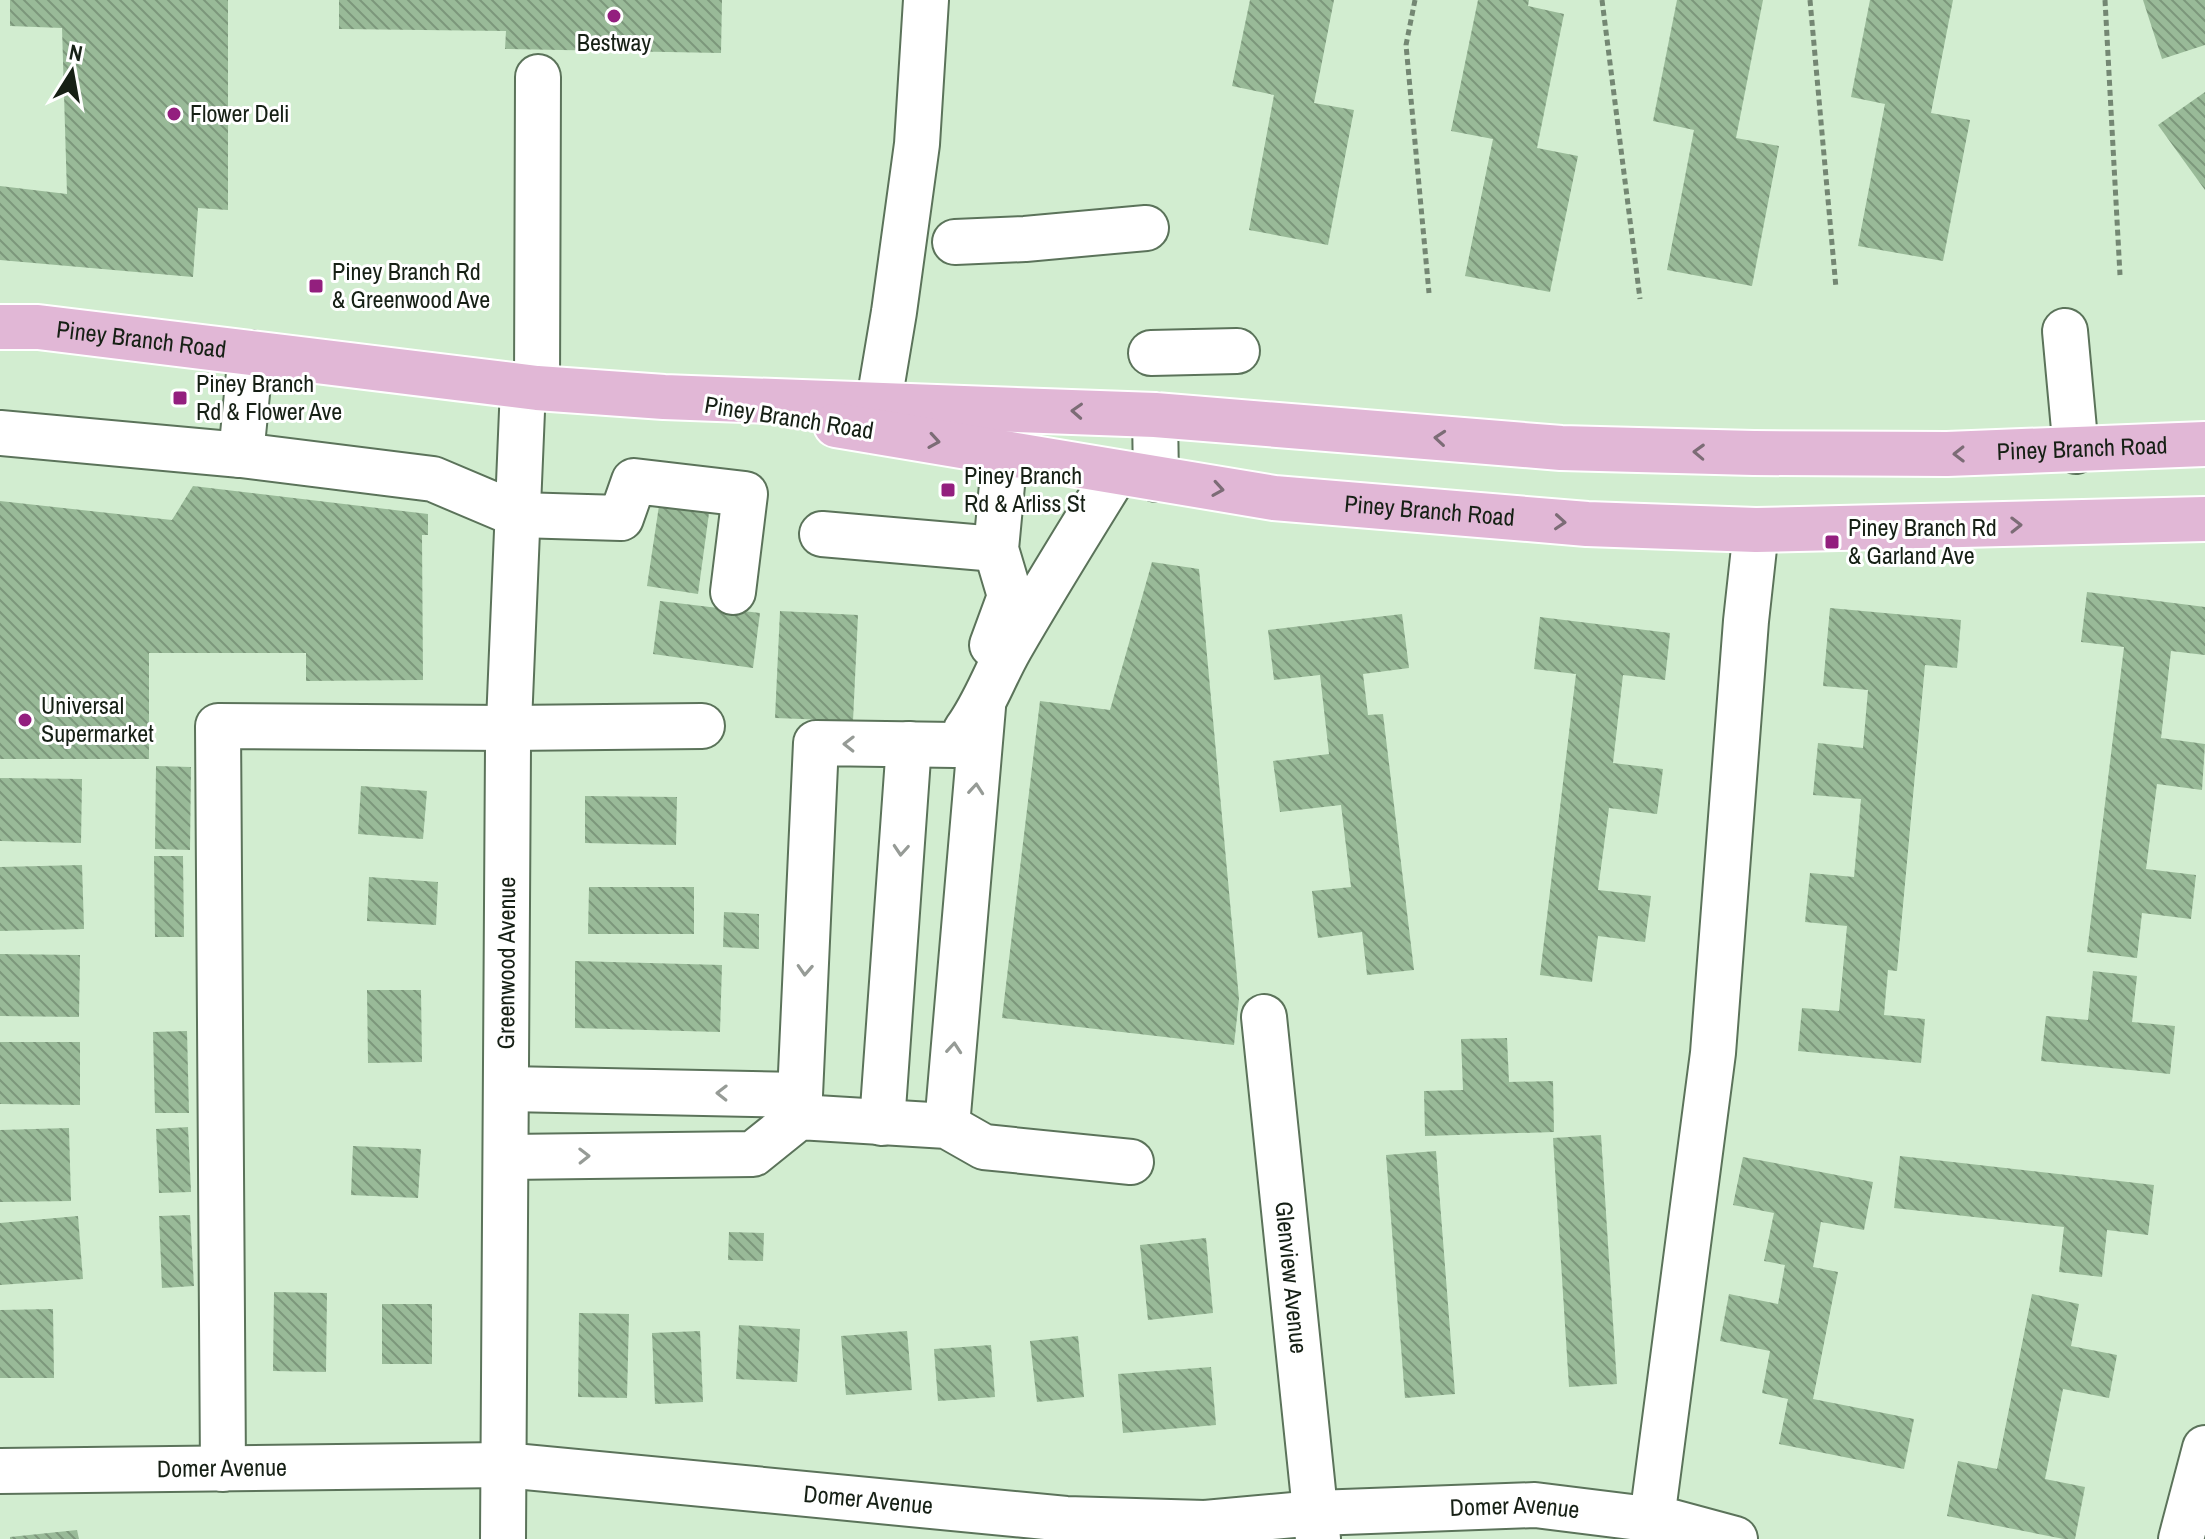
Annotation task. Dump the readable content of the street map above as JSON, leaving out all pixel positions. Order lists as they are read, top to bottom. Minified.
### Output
{"streets":{"main road":["Piney Branch Road"],"street":["Greenwood Avenue","Glenview Avenue","Domer Avenue"]},"crossings":[["Piney Branch Road","Greenwood Avenue"],["Greenwood Avenue","Domer Avenue"],["Glenview Avenue","Domer Avenue"]],"places":{"other":["Bestway","Flower Deli","Universal Supermarket"],"transit":["Piney Branch Rd & Greenwood Ave","Piney Branch Rd & Flower Ave","Piney Branch Rd & Arliss St","Piney Branch Rd & Garland Ave"]},"north":"top"}
